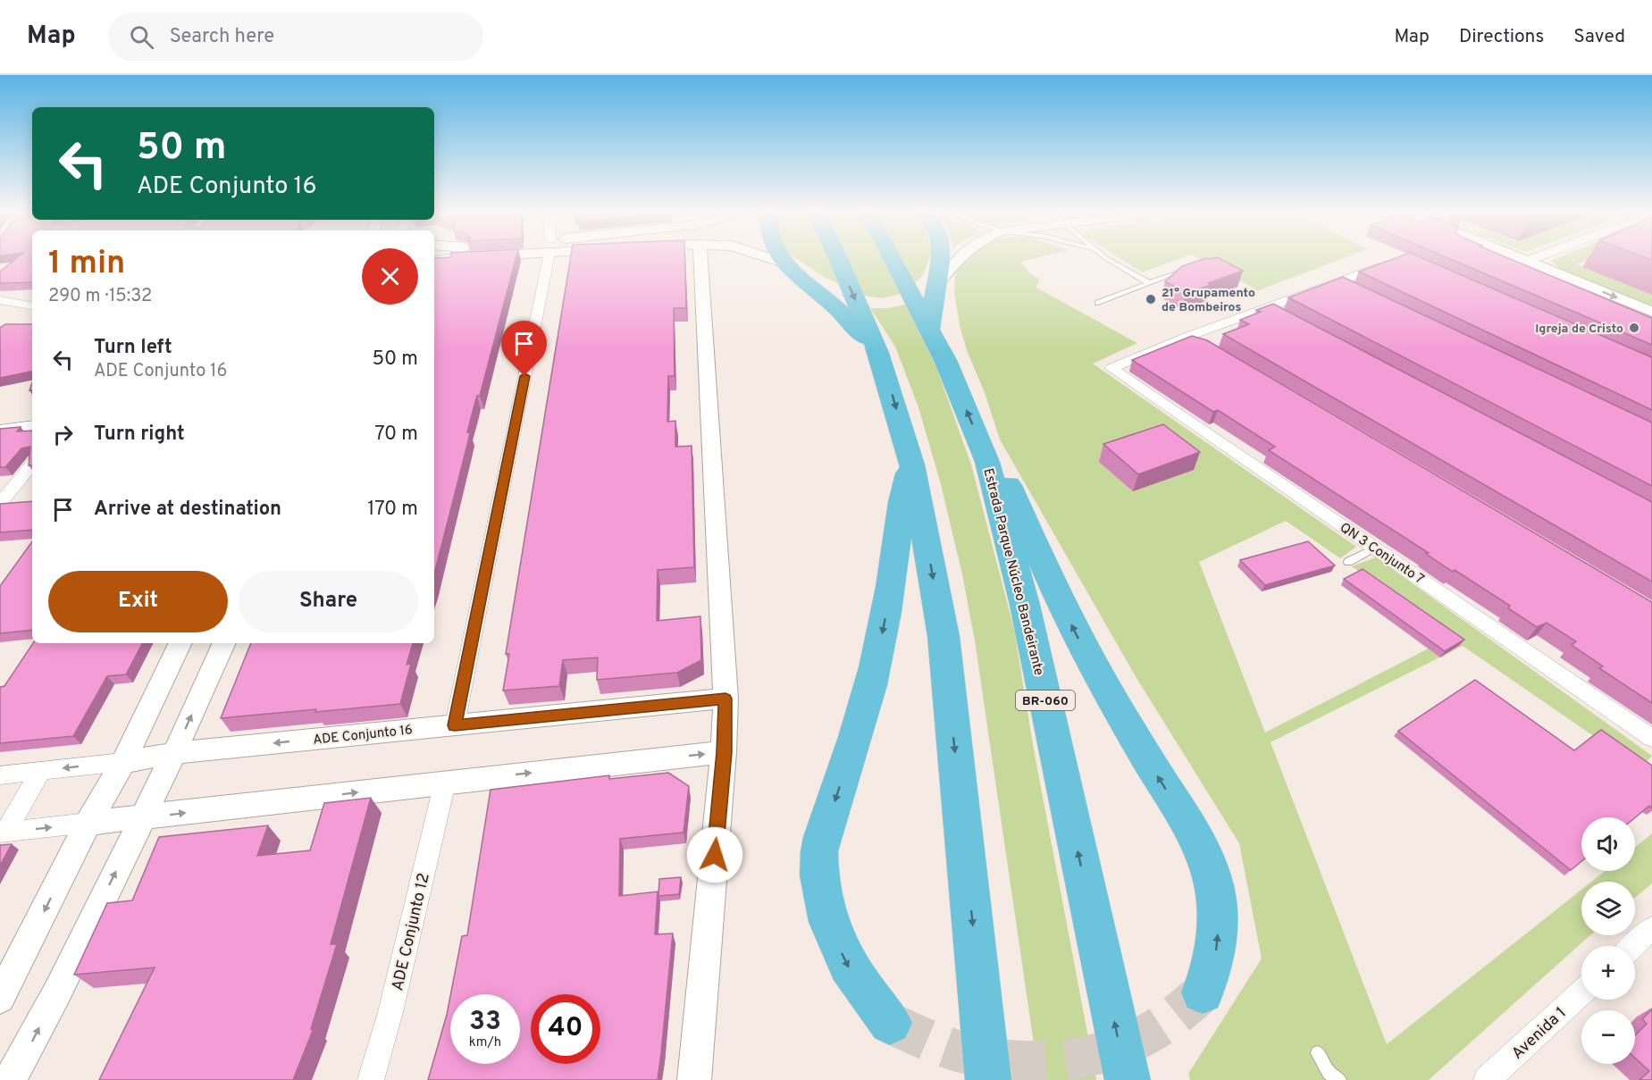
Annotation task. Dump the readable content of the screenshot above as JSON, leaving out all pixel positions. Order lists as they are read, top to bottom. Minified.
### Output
{"streets":{"highway":["Estrada Parque Núcleo Bandeirante","BR-060"],"street":["QN 3 Conjunto 7","ADE Conjunto 16","ADE Conjunto 12","Avenida 1"]},"places":["21° Grupamento de Bombeiros","Igreja de Cristo"],"page":{"header":"Map","search":"Search here","nav":["Map","Directions","Saved"],"turn":["50 m","ADE Conjunto 16"],"heading":["1 min","290 m · 15:32"],"list":[{"name":"Turn left","note":"ADE Conjunto 16","value":"50 m"},{"name":"Turn right","value":"70 m"},{"name":"Arrive at destination","value":"170 m"}],"buttons":["Exit","Share"],"map_buttons":["+","−"],"speed":"33 km/h","limit":"40"}}
